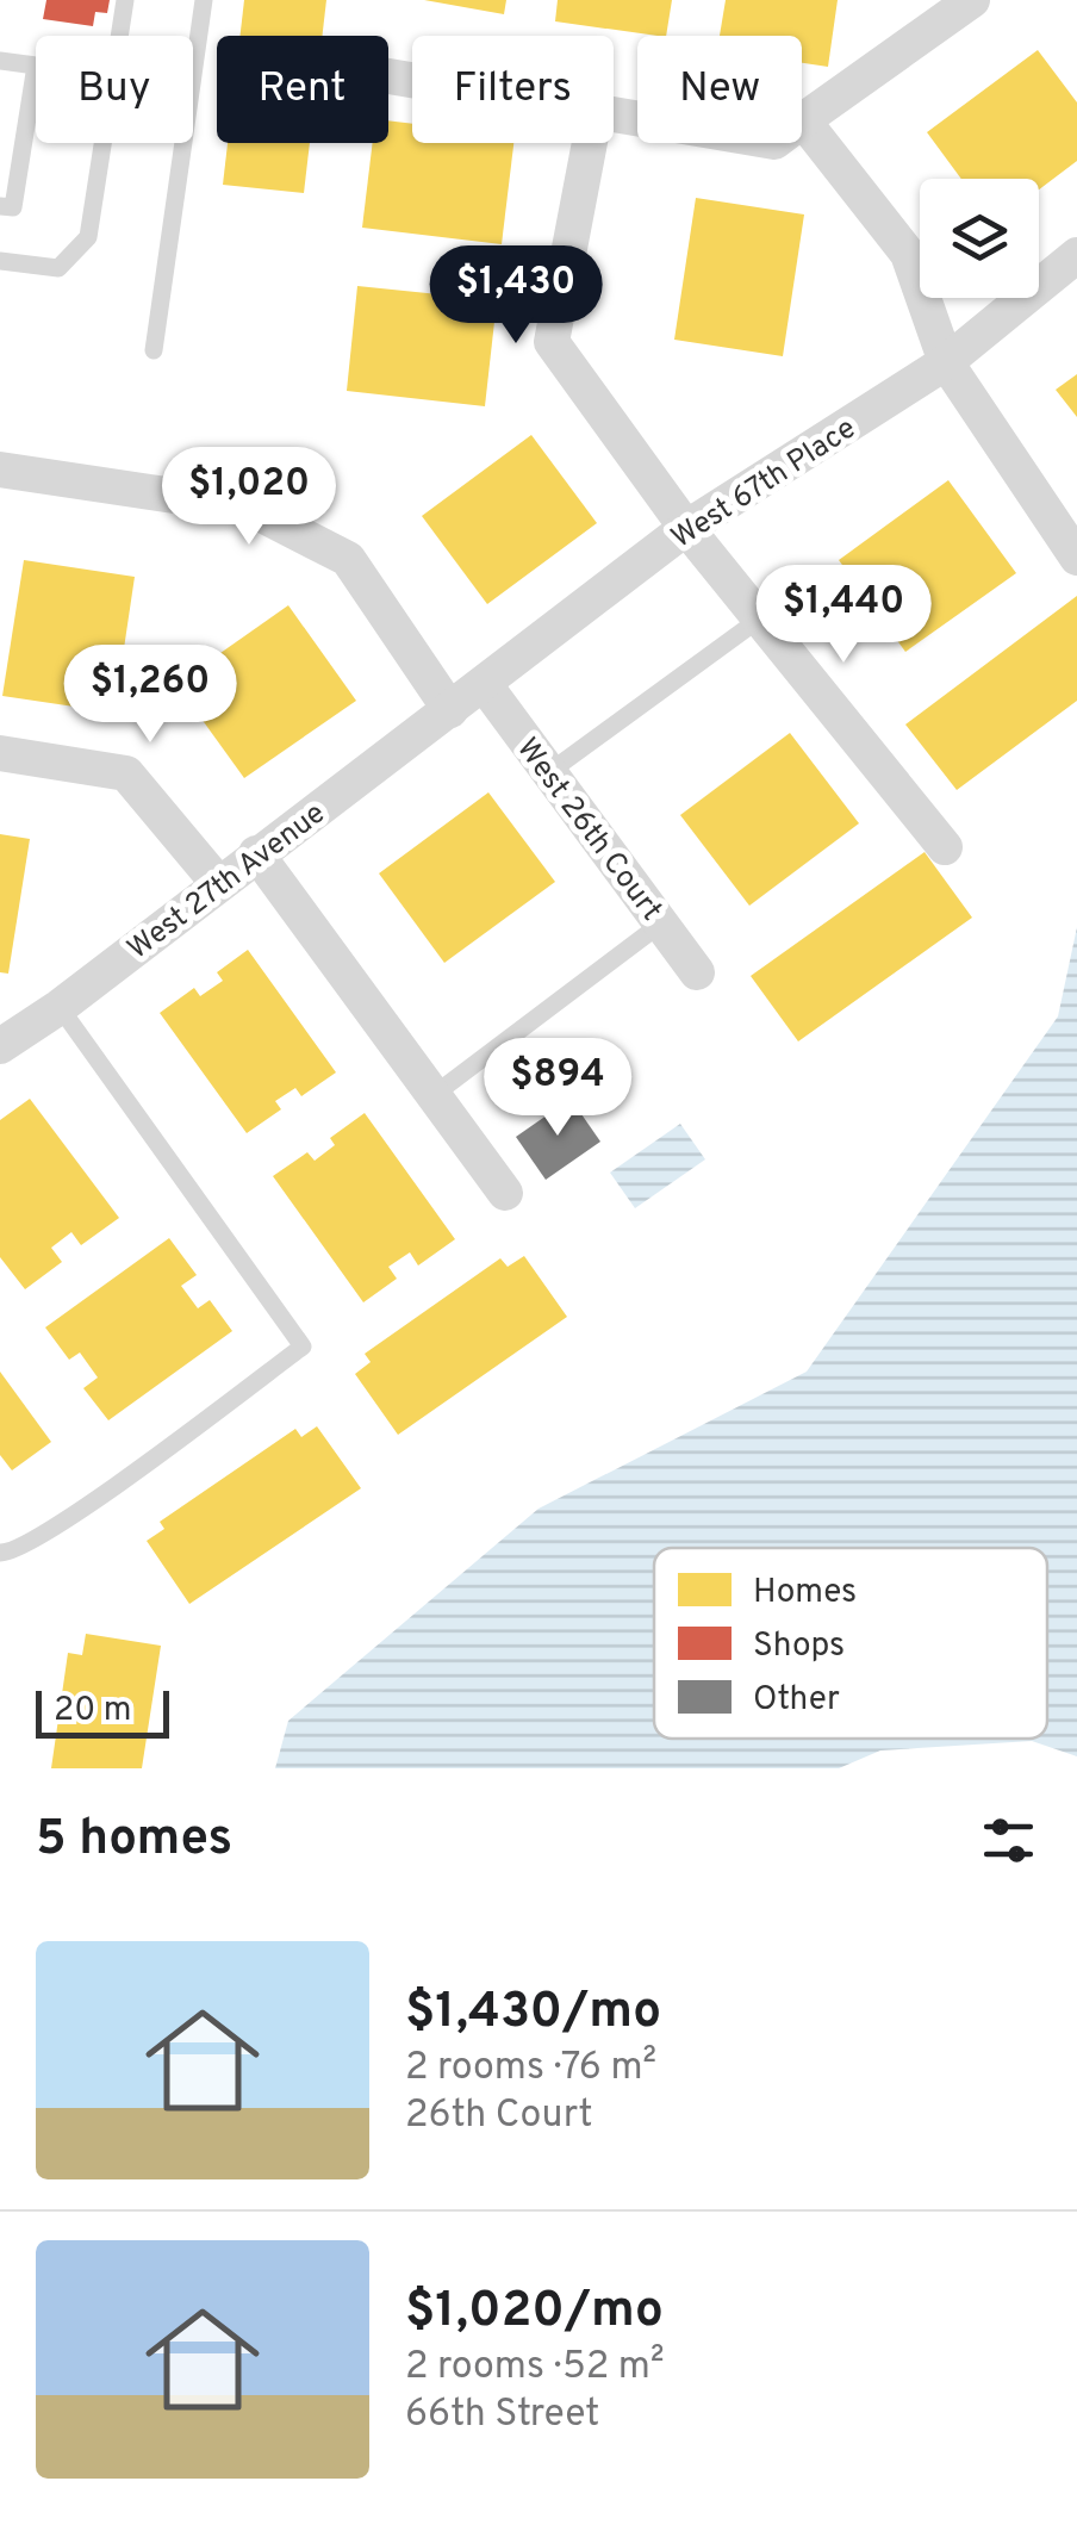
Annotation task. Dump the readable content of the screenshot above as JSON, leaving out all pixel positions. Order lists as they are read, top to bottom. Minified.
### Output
{"streets":{"street":["West 67th Place","West 26th Court","West 27th Avenue"]},"crossings":[["West 67th Place","West 26th Court"],["West 67th Place","West 27th Avenue"]],"legend":["Homes","Shops","Other"],"scale_bar":"20 m","page":{"chip":["Buy","Rent","Filters","New"],"price":["$1,430","$1,020","$1,440","$1,260","$894"],"scale":"20 m","heading":"5 homes","list":[{"name":"$1,430/mo","note":"2 rooms · 76 m² · 26th Court"},{"name":"$1,020/mo","note":"2 rooms · 52 m² · 66th Street"}]}}
